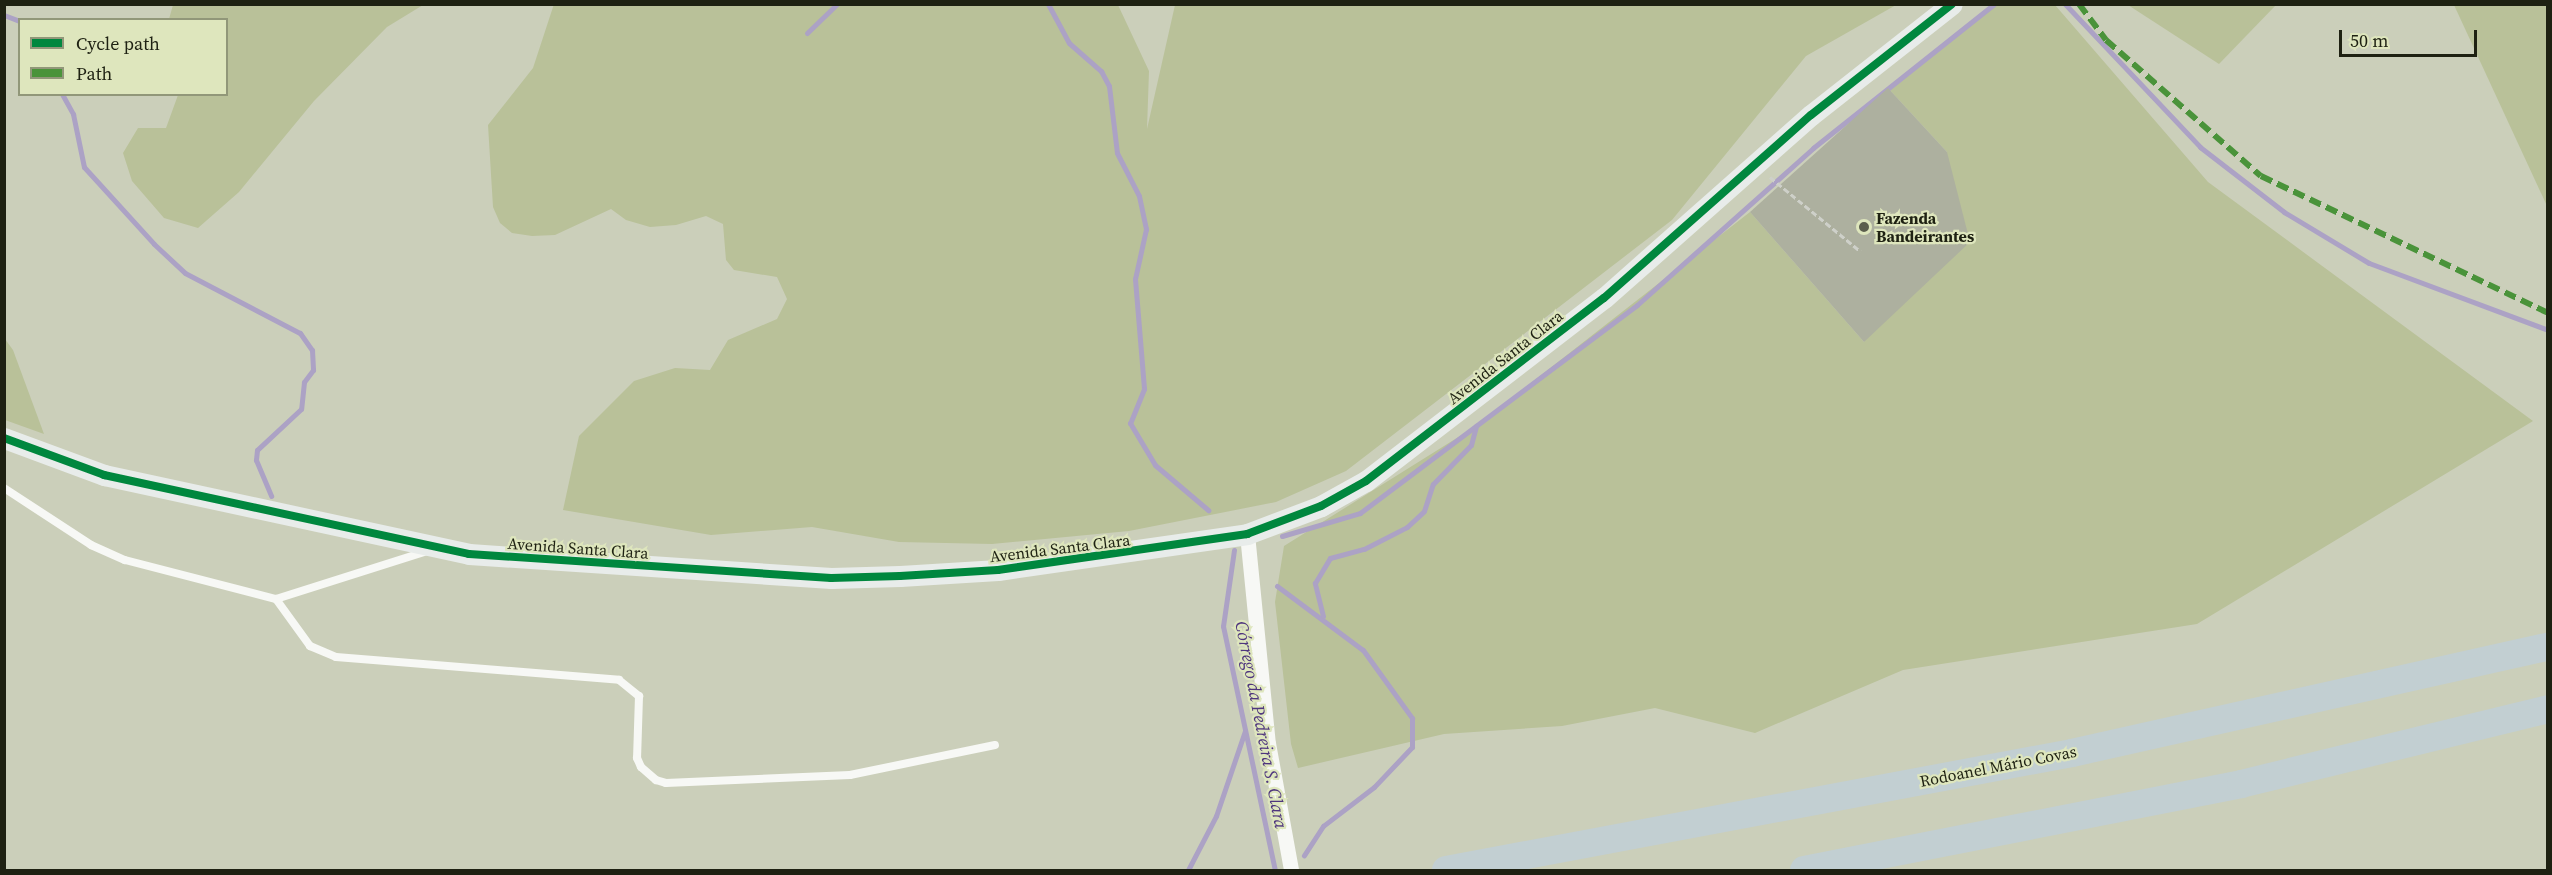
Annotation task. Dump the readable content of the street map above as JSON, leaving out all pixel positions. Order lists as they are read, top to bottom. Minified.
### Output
{"streets":{"highway":["Rodoanel Mário Covas"],"street":["Avenida Santa Clara"]},"water":["Córrego da Pedreira S. Clara"],"places":["Fazenda Bandeirantes"],"legend":["Cycle path","Path"],"scale_bar":"50 m"}
